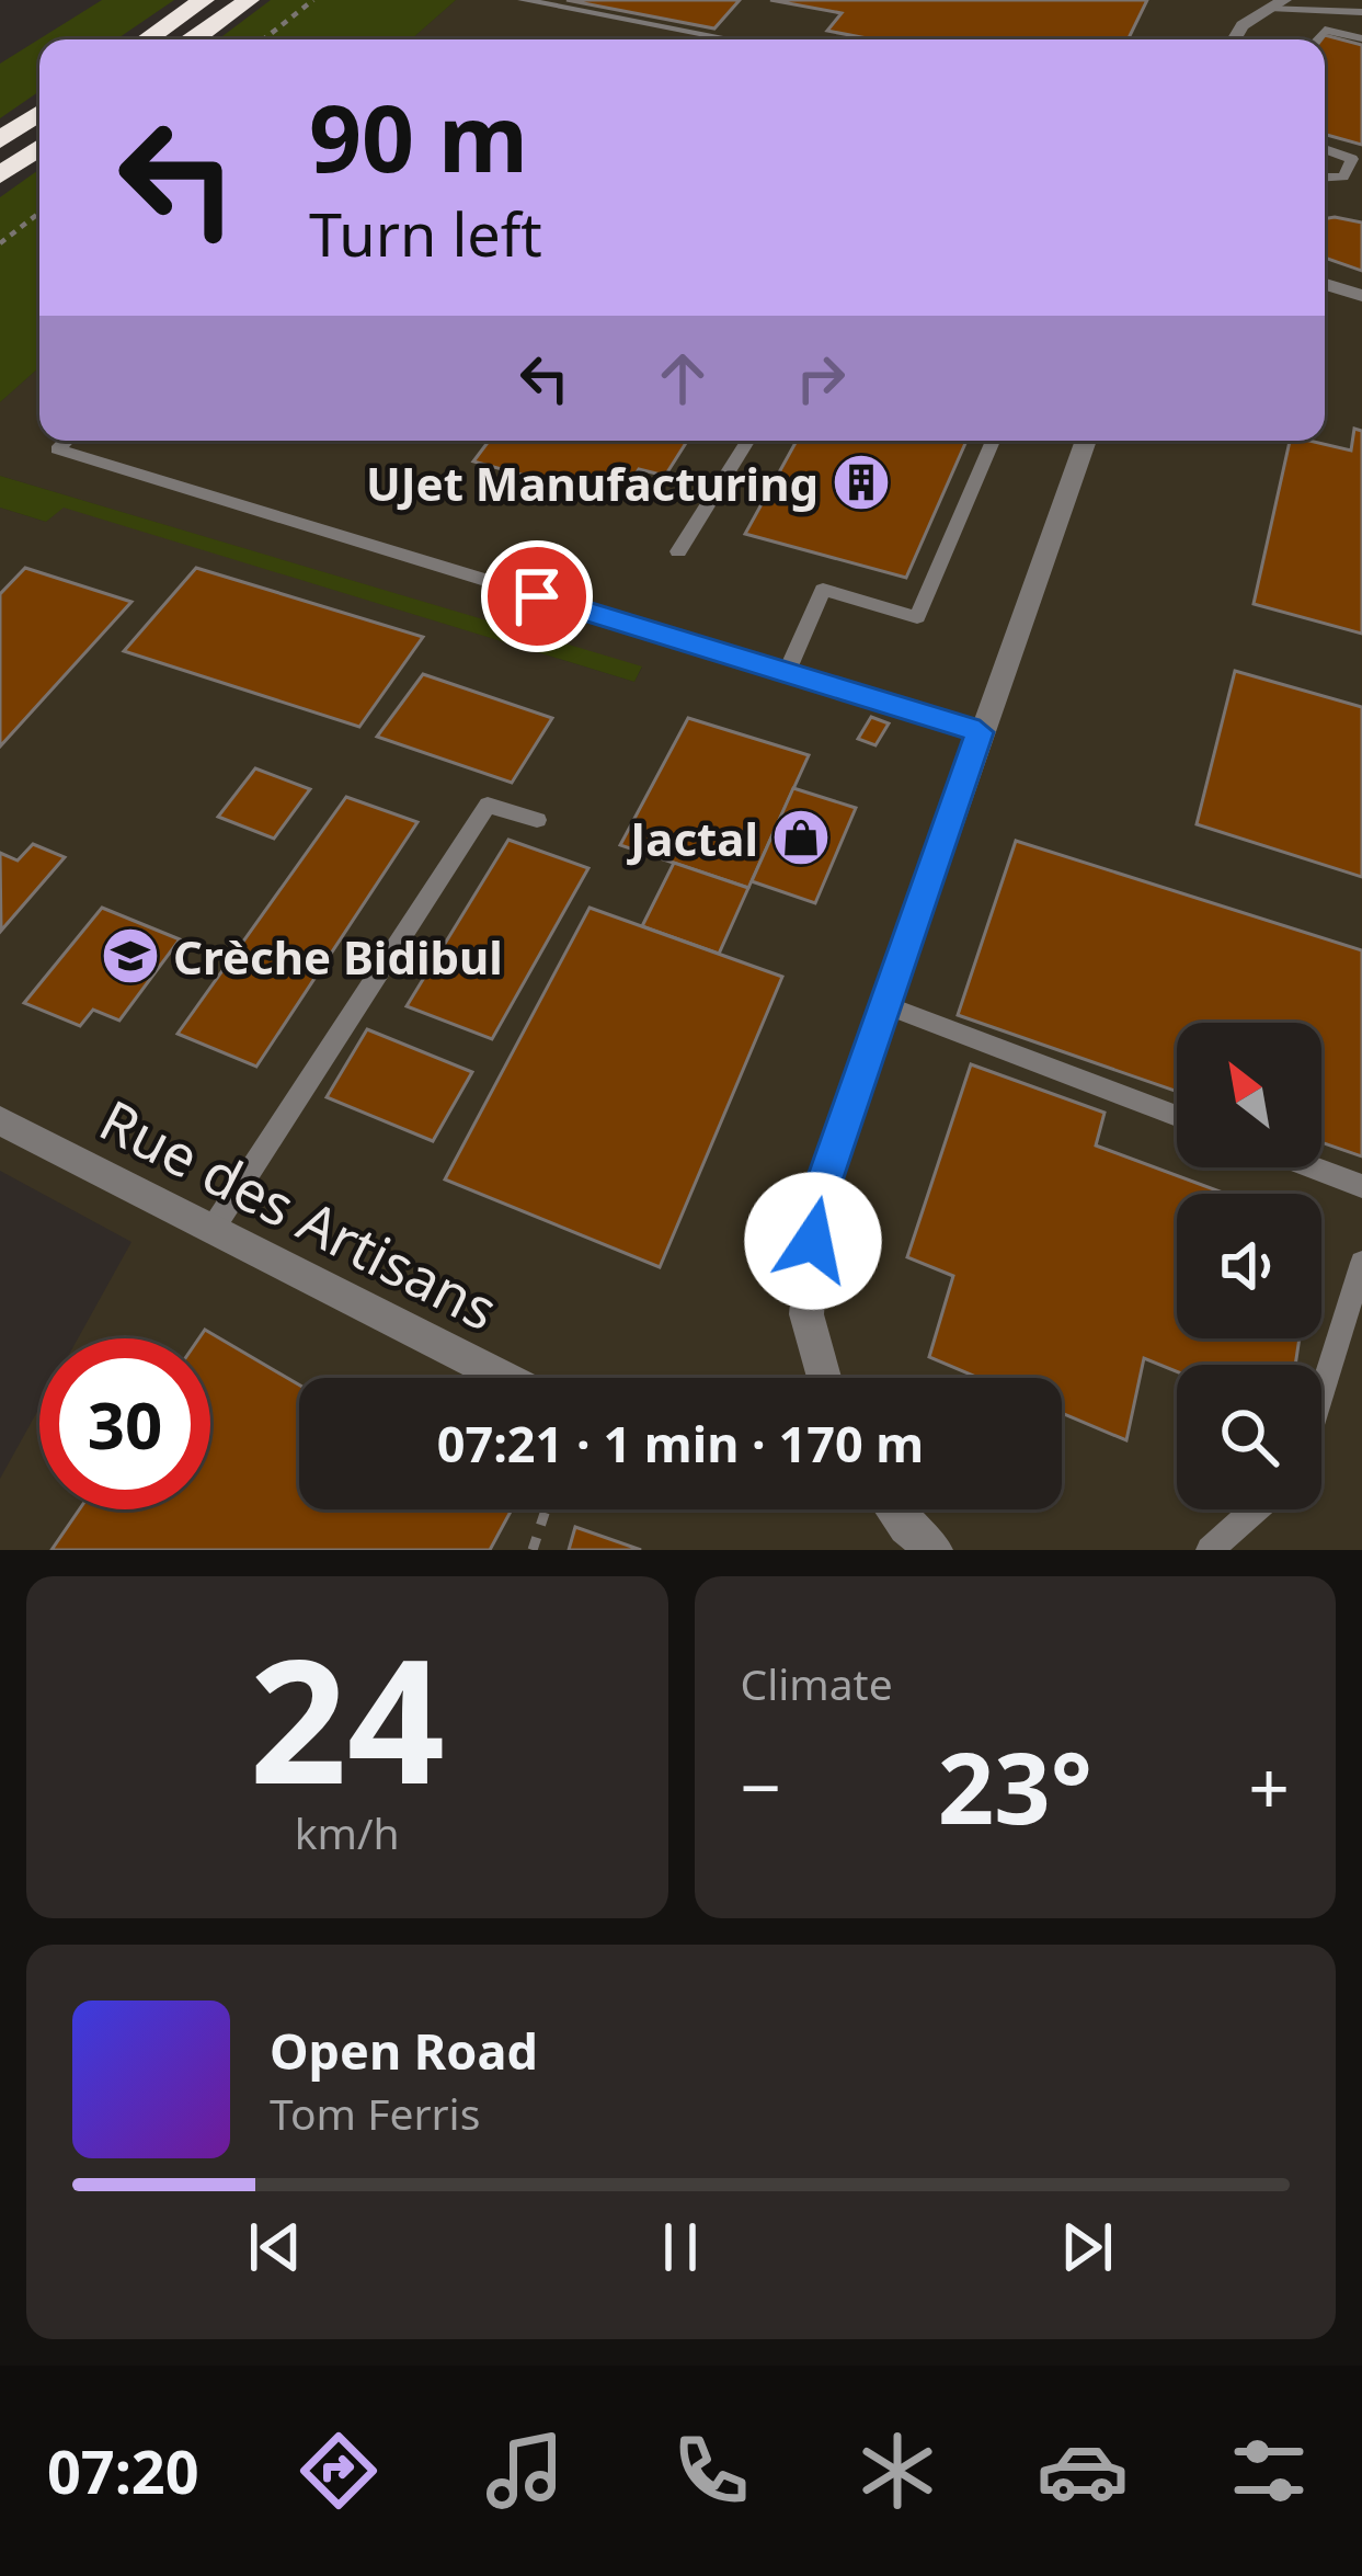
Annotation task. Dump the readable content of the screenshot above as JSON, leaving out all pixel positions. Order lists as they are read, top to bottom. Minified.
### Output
{"streets":{"street":["Rue des Artisans"]},"places":{"building":["UJet Manufacturing"],"shop":["Jactal"],"school or university":["Crèche Bidibul"]},"north":"top left","page":{"turn":["90 m","Turn left"],"limit":"30","trip":"07:21 · 1 min · 170 m","tile":[["24","km/h"],"Climate"],"heat":["−","23°","+"],"song":["Open Road","Tom Ferris"],"tabs":"07:20"}}
